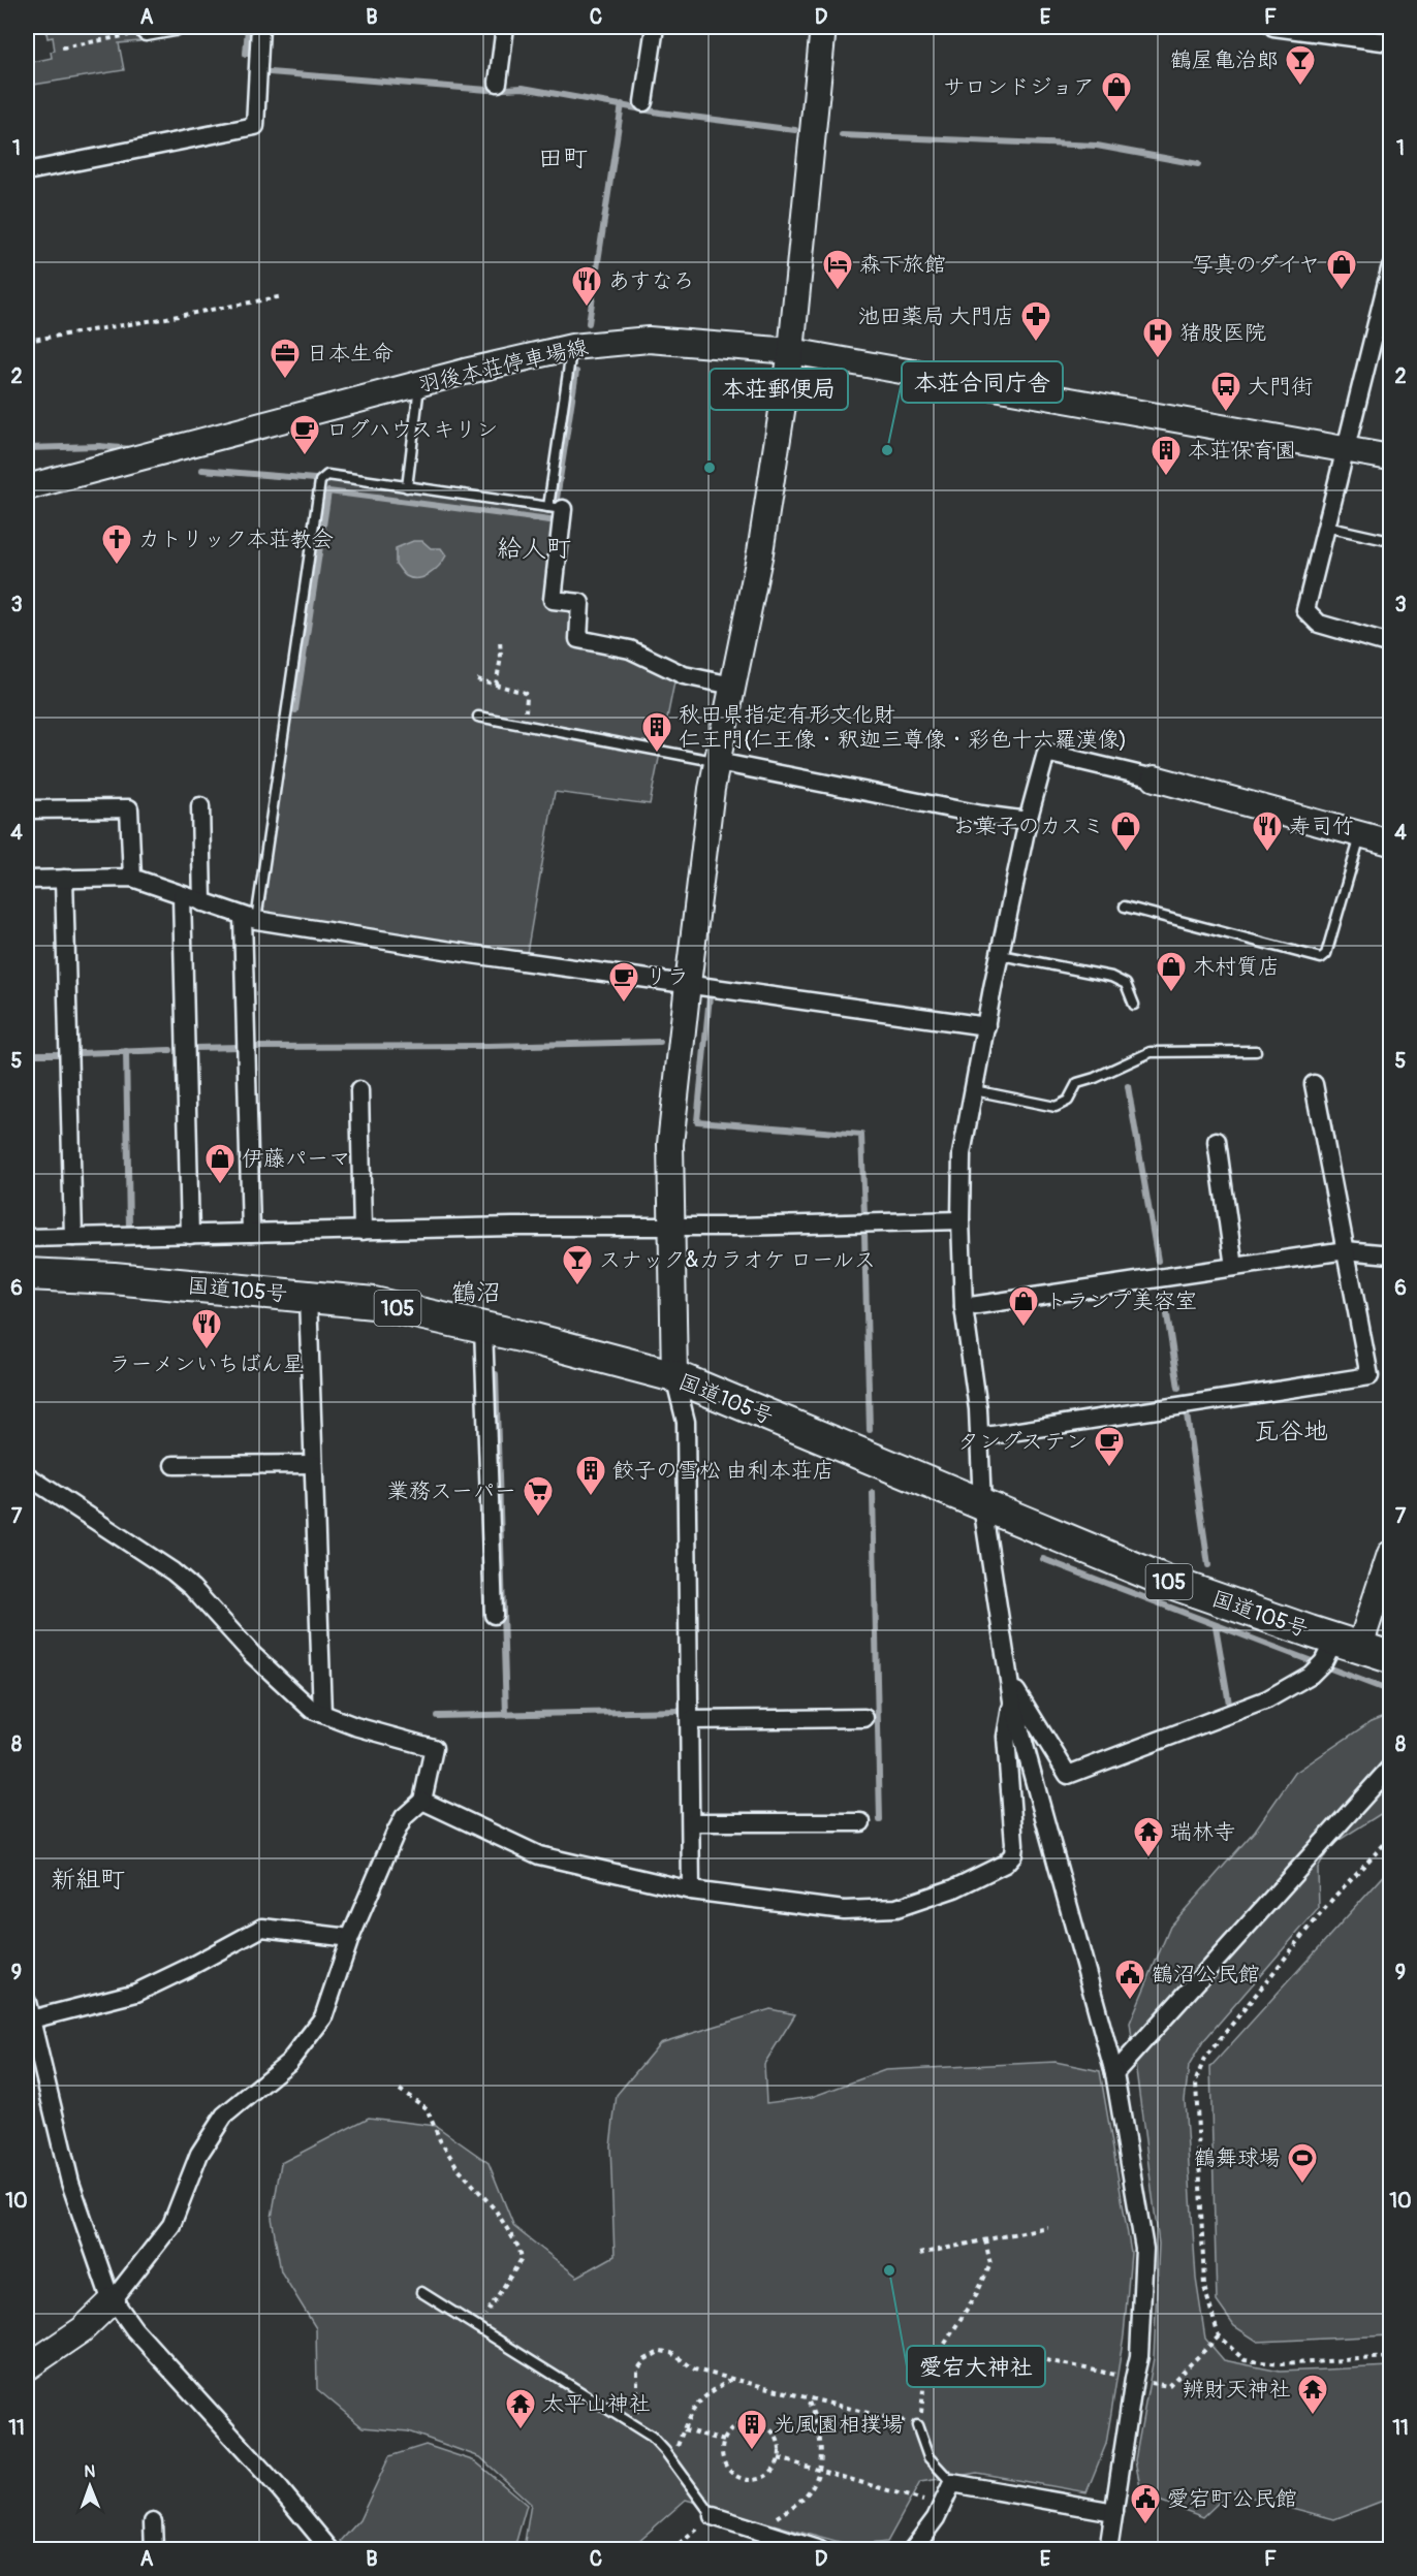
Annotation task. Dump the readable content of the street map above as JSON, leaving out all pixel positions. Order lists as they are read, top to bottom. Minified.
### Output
{"streets":{"highway":["国道105号","105"],"street":["羽後本荘停車場線"]},"districts":["田町","給人町","鶴沼","瓦谷地","新組町"],"places":{"bar":["鶴屋亀治郎","スナック&カラオケ ロールス"],"shop":["サロンドジョア","写真のダイヤ","お菓子のカスミ","木村質店","伊藤パーマ","トランプ美容室"],"hotel":["森下旅館"],"restaurant":["あすなろ","寿司竹","ラーメンいちばん星"],"pharmacy":["池田薬局 大門店"],"hospital":["猪股医院"],"office":["日本生命"],"bus stop":["大門街"],"other":["本荘合同庁舎","本荘郵便局","愛宕大神社"],"cafe":["ログハウスキリン","リラ","タングステン"],"building":["本荘保育園","秋田県指定有形文化財 仁王門(仁王像・釈迦三尊像・彩色十六羅漢像)","餃子の雪松 由利本荘店","光風園相撲場"],"church":["カトリック本荘教会"],"supermarket":["業務スーパー"],"temple":["瑞林寺","辨財天神社","太平山神社"],"public building":["鶴沼公民館","愛宕町公民館"],"sports":["鶴舞球場"]},"north":"top","grid":{"columns":["A","B","C","D","E","F"],"rows":["1","2","3","4","5","6","7","8","9","10","11"]}}
